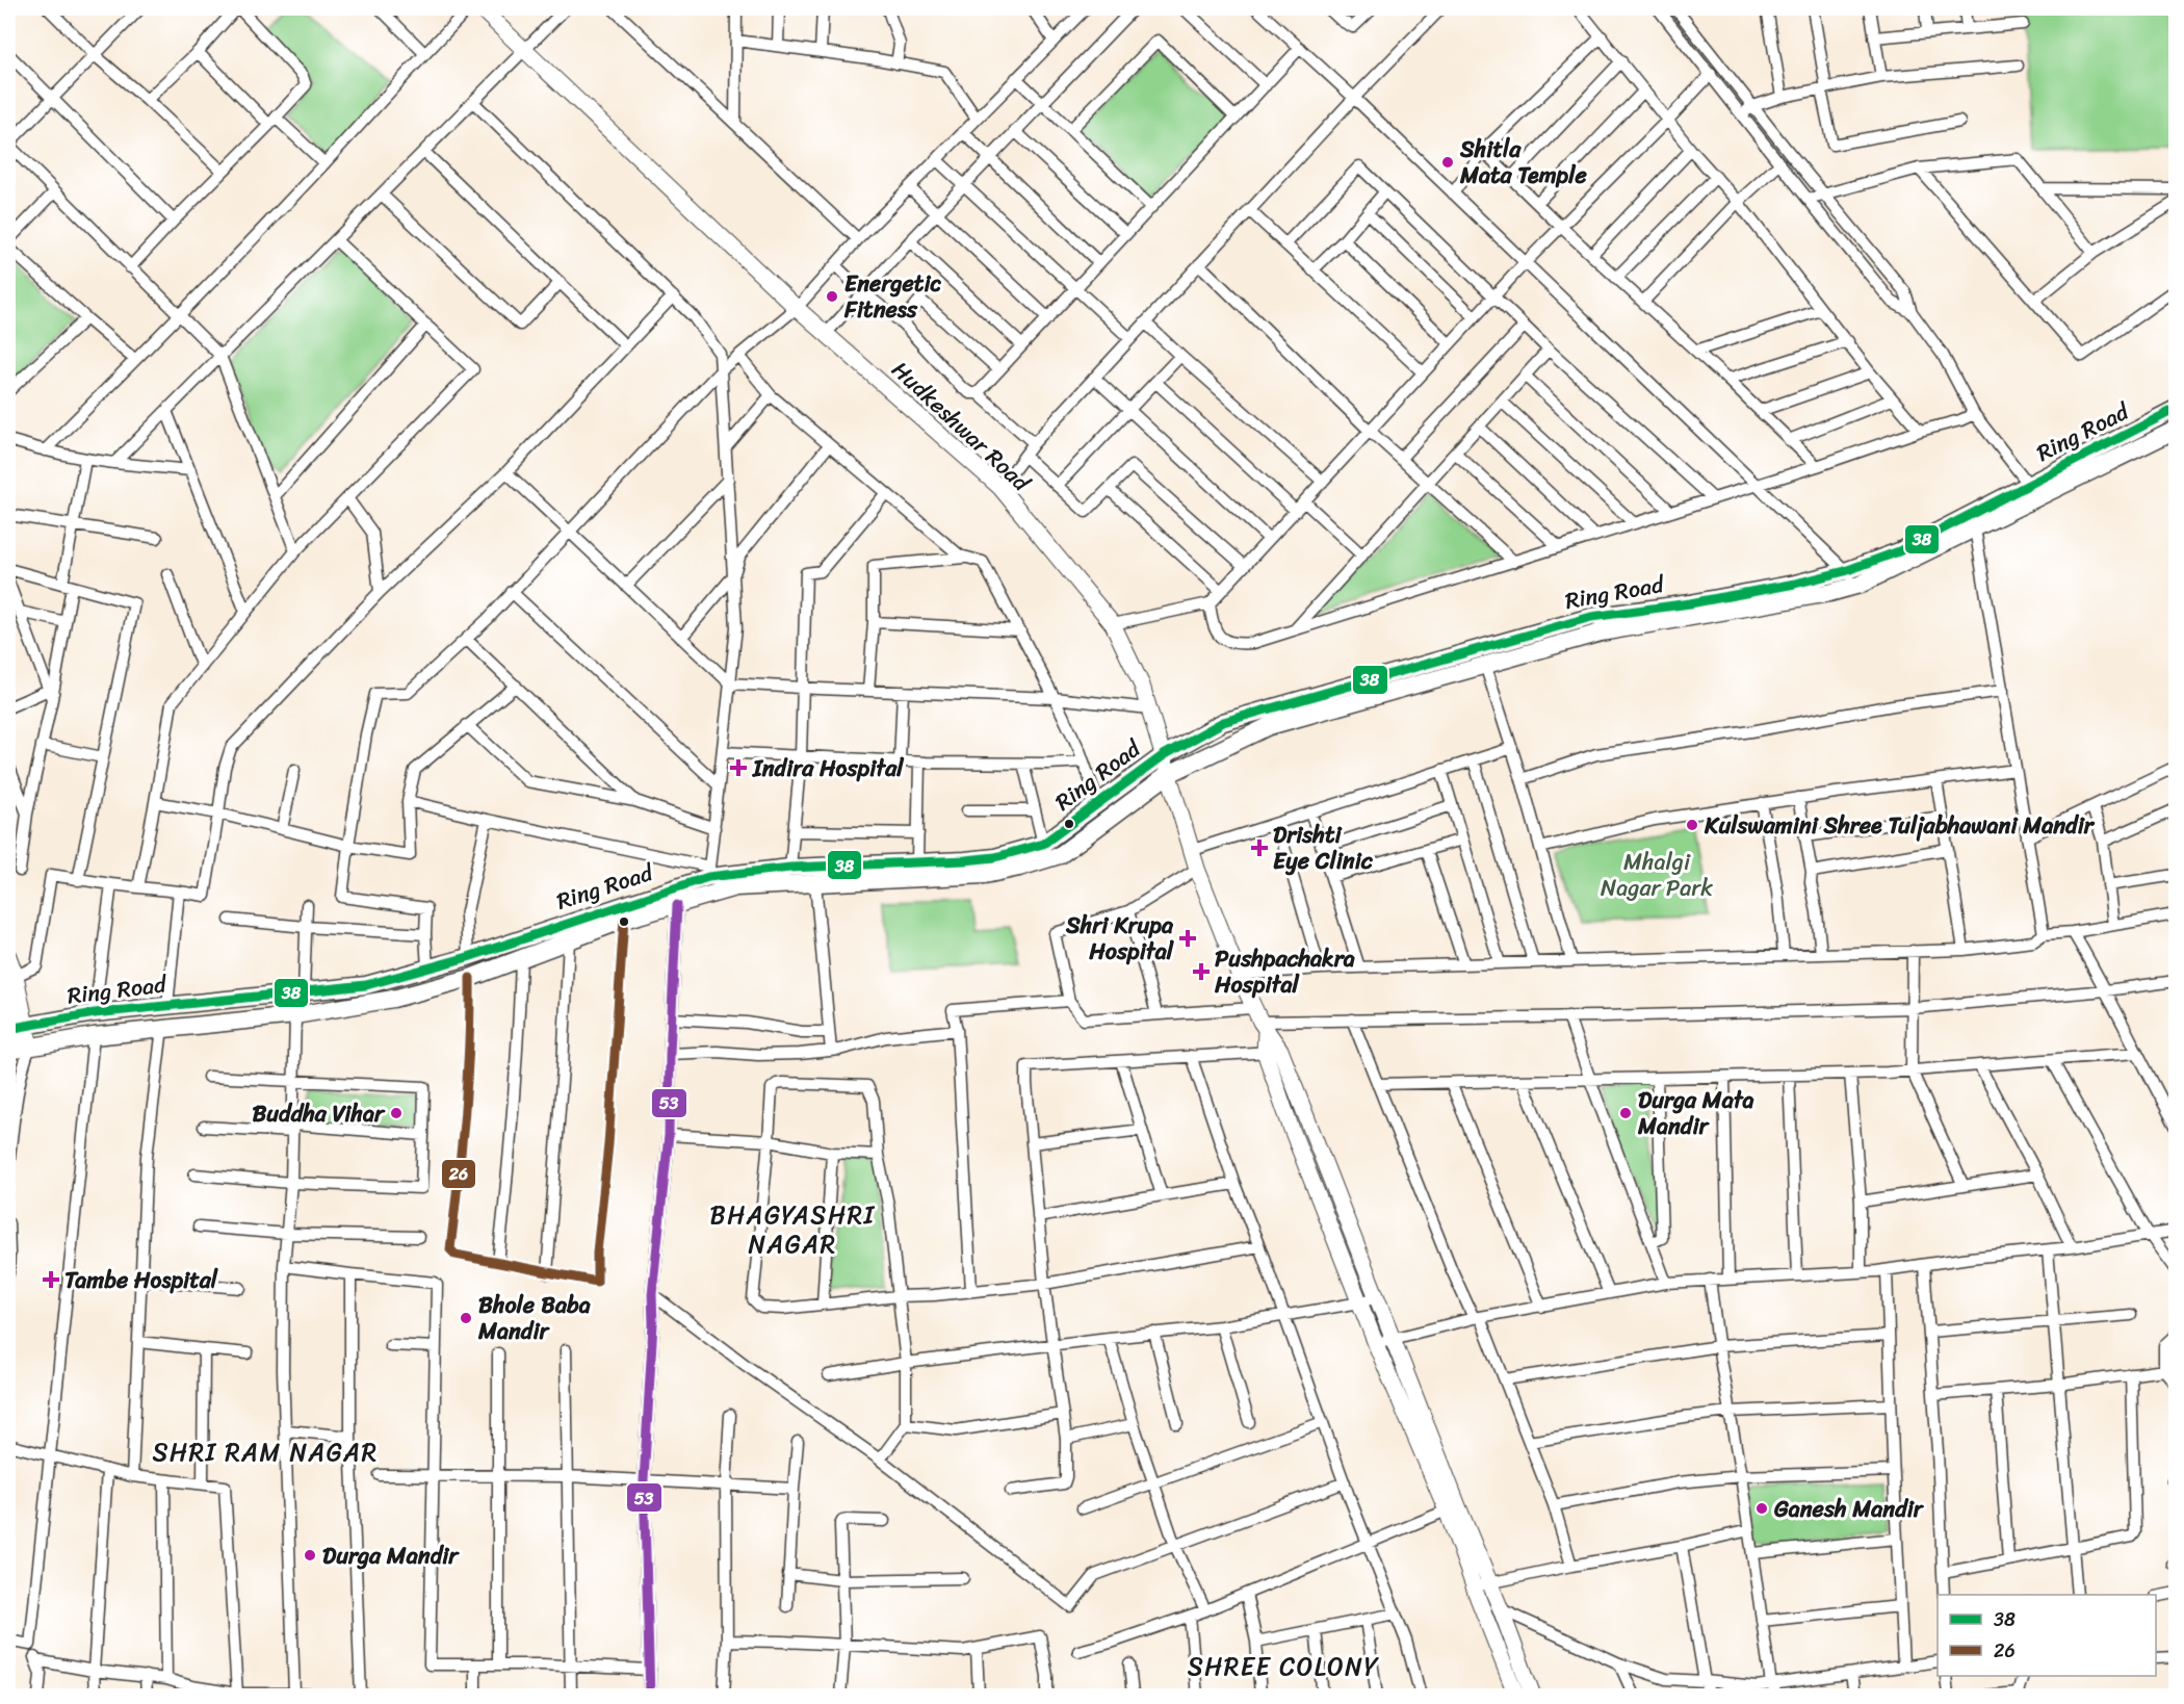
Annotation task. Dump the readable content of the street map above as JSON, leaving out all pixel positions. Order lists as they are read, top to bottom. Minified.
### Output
{"streets":{"highway":["Ring Road"],"main road":["Hudkeshwar Road"]},"crossings":[["Hudkeshwar Road","Ring Road"]],"districts":["BHAGYASHRI NAGAR","SHRI RAM NAGAR","SHREE COLONY"],"parks":["Mhalgi Nagar Park"],"places":{"other":["Shitla Mata Temple","Energetic Fitness","Kulswamini Shree Tuljabhawani Mandir","Buddha Vihar","Durga Mata Mandir","Bhole Baba Mandir","Ganesh Mandir","Durga Mandir"],"health":["Indira Hospital","Drishti Eye Clinic","Shri Krupa Hospital","Pushpachakra Hospital","Tambe Hospital"]},"lines":["transit line 38","transit line 53","transit line 26"],"legend":["38","26"]}
